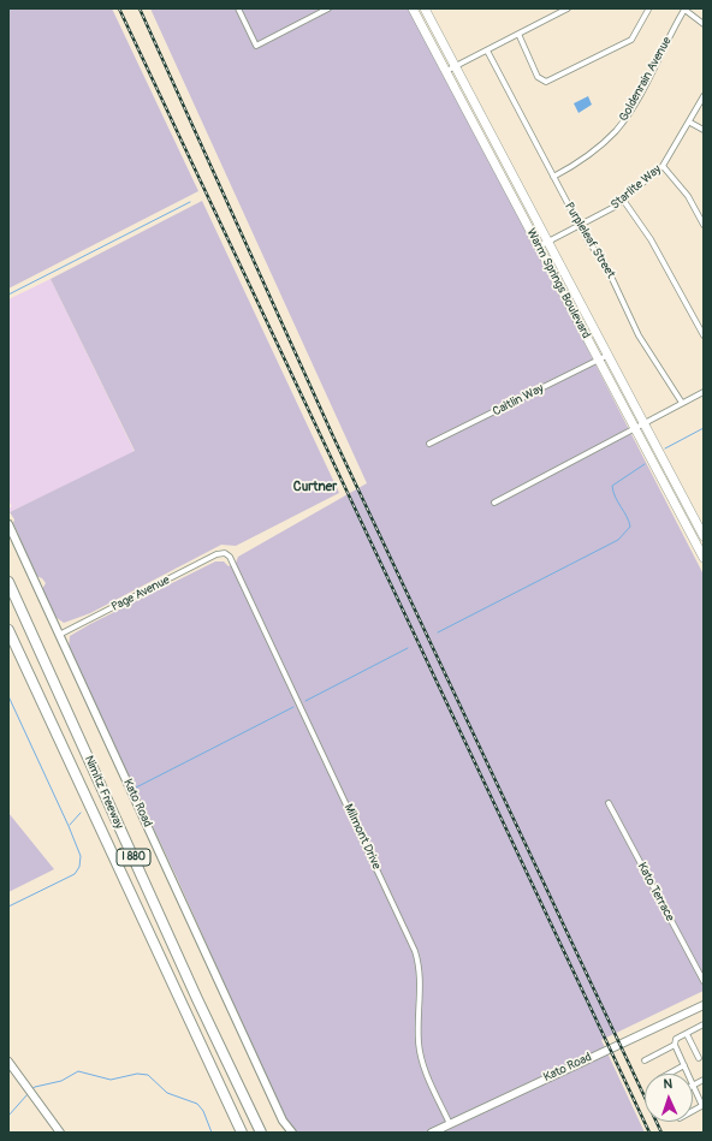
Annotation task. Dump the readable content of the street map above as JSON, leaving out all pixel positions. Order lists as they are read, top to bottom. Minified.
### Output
{"streets":{"highway":["Nimitz Freeway","I 880"],"main road":["Warm Springs Boulevard"],"street":["Goldenrain Avenue","Starlite Way","Purpleleaf Street","Caitlin Way","Page Avenue","Kato Road","Milmont Drive","Kato Terrace"]},"crossings":[["Goldenrain Avenue","Purpleleaf Street"],["Starlite Way","Purpleleaf Street"],["Starlite Way","Warm Springs Boulevard"],["Warm Springs Boulevard","Caitlin Way"],["Page Avenue","Kato Road"],["Page Avenue","Milmont Drive"],["Kato Road","Milmont Drive"]],"districts":["Curtner"],"north":"top"}
